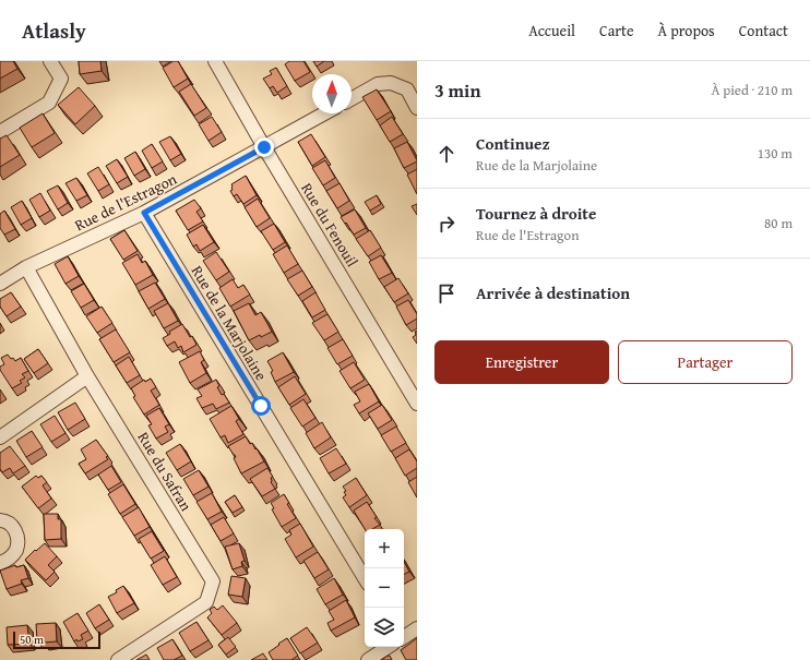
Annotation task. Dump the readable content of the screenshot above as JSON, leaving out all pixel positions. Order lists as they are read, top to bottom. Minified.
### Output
{"streets":{"street":["Rue de l'Estragon","Rue du Fenouil","Rue de la Marjolaine","Rue du Safran"]},"crossings":[["Rue de l'Estragon","Rue du Fenouil"],["Rue de l'Estragon","Rue de la Marjolaine"],["Rue de l'Estragon","Rue du Safran"]],"scale_bar":"50 m","north":"top","page":{"header":"Atlasly","nav":["Accueil","Carte","À propos","Contact"],"heading":["3 min","À pied · 210 m"],"list":[["Continuez","Rue de la Marjolaine","130 m"],["Tournez à droite","Rue de l'Estragon","80 m"],"Arrivée à destination"],"buttons":["Enregistrer","Partager"],"map_buttons":["+","−"],"scale":"50 m"}}
